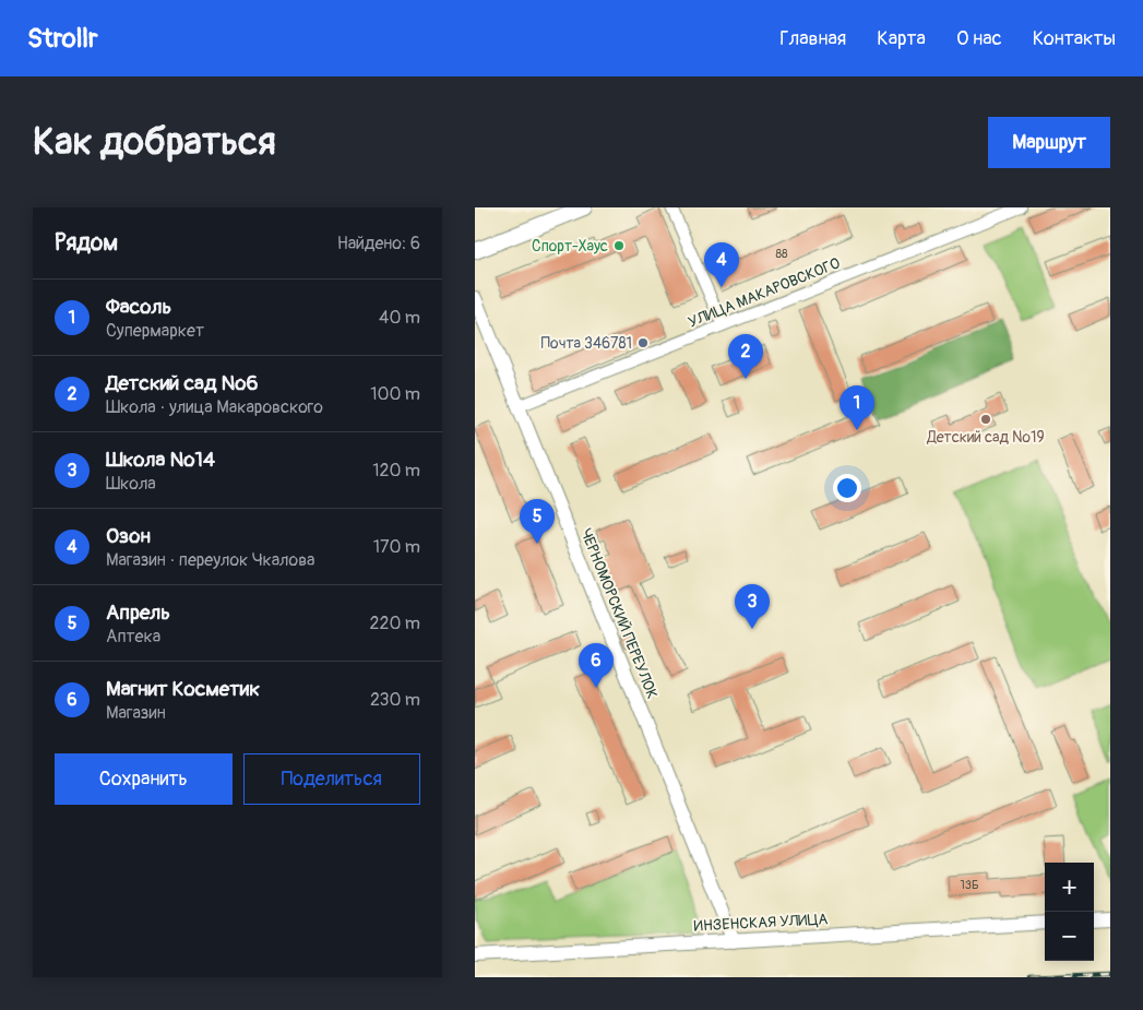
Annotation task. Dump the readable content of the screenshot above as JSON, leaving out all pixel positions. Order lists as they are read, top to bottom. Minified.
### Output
{"streets":{"street":["УЛИЦА МАКАРОВСКОГО","ЧЕРНОМОРСКИЙ ПЕРЕУЛОК","ИНЗЕНСКАЯ УЛИЦА"]},"crossings":[["УЛИЦА МАКАРОВСКОГО","ЧЕРНОМОРСКИЙ ПЕРЕУЛОК"],["ЧЕРНОМОРСКИЙ ПЕРЕУЛОК","ИНЗЕНСКАЯ УЛИЦА"]],"places":["Спорт-Хаус","Почта 346781","Детский сад №19"],"house_numbers":["88","13Б"],"page":{"header":"Strollr","nav":["Главная","Карта","О нас","Контакты"],"buttons":["Маршрут",["Сохранить","Поделиться"]],"title":"Как добраться","heading":["Рядом","Найдено: 6"],"pins":["4","2","1","5","3","6"],"list":[{"mark":"1","name":"Фасоль","note":"Супермаркет","value":"40 m"},{"mark":"2","name":"Детский сад №6","note":"Школа · улица Макаровского","value":"100 m"},{"mark":"3","name":"Школа №14","note":"Школа","value":"120 m"},{"mark":"4","name":"Озон","note":"Магазин · переулок Чкалова","value":"170 m"},{"mark":"5","name":"Апрель","note":"Аптека","value":"220 m"},{"mark":"6","name":"Магнит Косметик","note":"Магазин","value":"230 m"}],"map_buttons":["+","−"]}}
